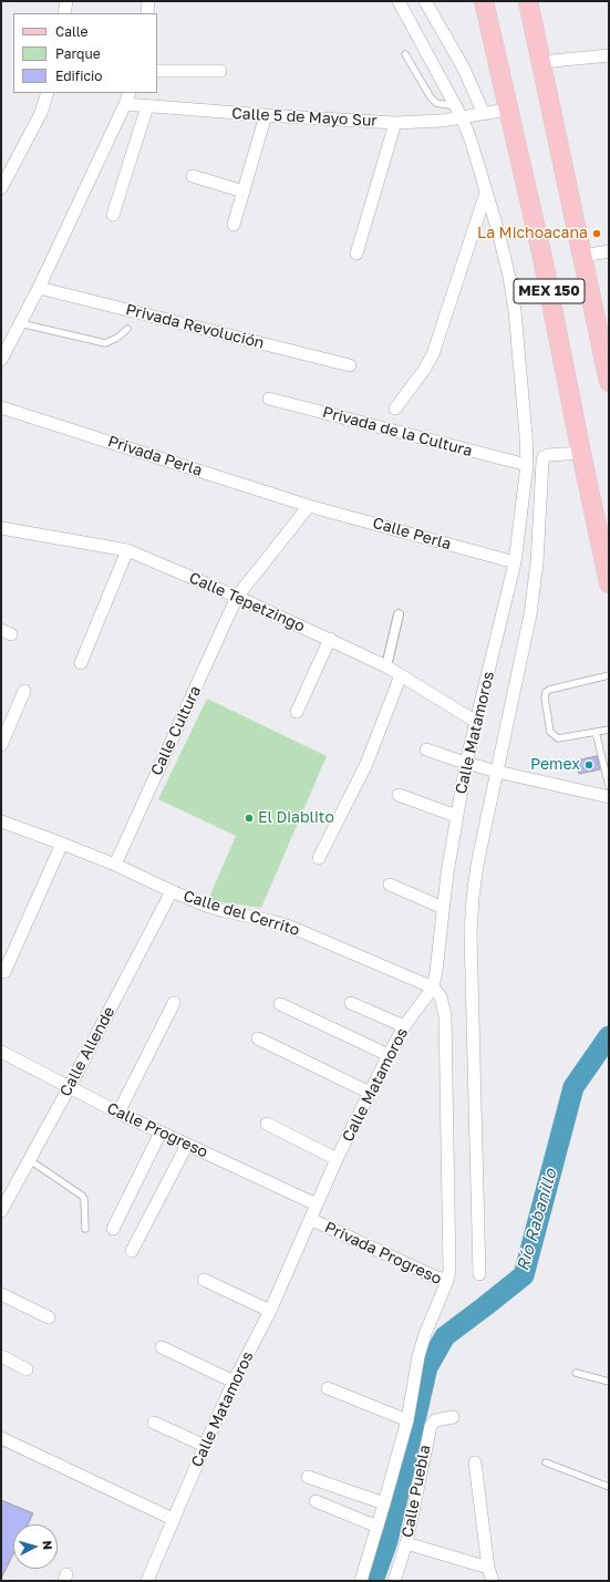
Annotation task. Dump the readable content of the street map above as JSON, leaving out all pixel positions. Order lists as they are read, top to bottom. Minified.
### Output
{"streets":{"main road":["MEX 150"],"street":["Calle 5 de Mayo Sur","Privada Revolución","Privada de la Cultura","Privada Perla","Calle Perla","Calle Tepetzingo","Calle Cultura","Calle Matamoros","Calle del Cerrito","Calle Allende","Calle Progreso","Privada Progreso","Calle Puebla"]},"crossings":[["Calle 5 de Mayo Sur","MEX 150"],["Calle 5 de Mayo Sur","Calle Matamoros"],["Privada de la Cultura","Calle Matamoros"],["Privada Perla","Calle Perla"],["Privada Perla","Calle Cultura"],["Calle Perla","Calle Cultura"],["Calle Perla","Calle Matamoros"],["Calle Tepetzingo","Calle Cultura"],["Calle Tepetzingo","Calle Matamoros"],["Calle Cultura","Calle del Cerrito"],["Calle Matamoros","Calle del Cerrito"],["Calle Matamoros","Calle Progreso"],["Calle Matamoros","Privada Progreso"],["Calle del Cerrito","Calle Allende"],["Calle Allende","Calle Progreso"]],"water":["Río Rabanillo"],"places":["La Michoacana","Pemex","El Diablito"],"legend":["Calle","Parque","Edificio"],"north":"right"}
